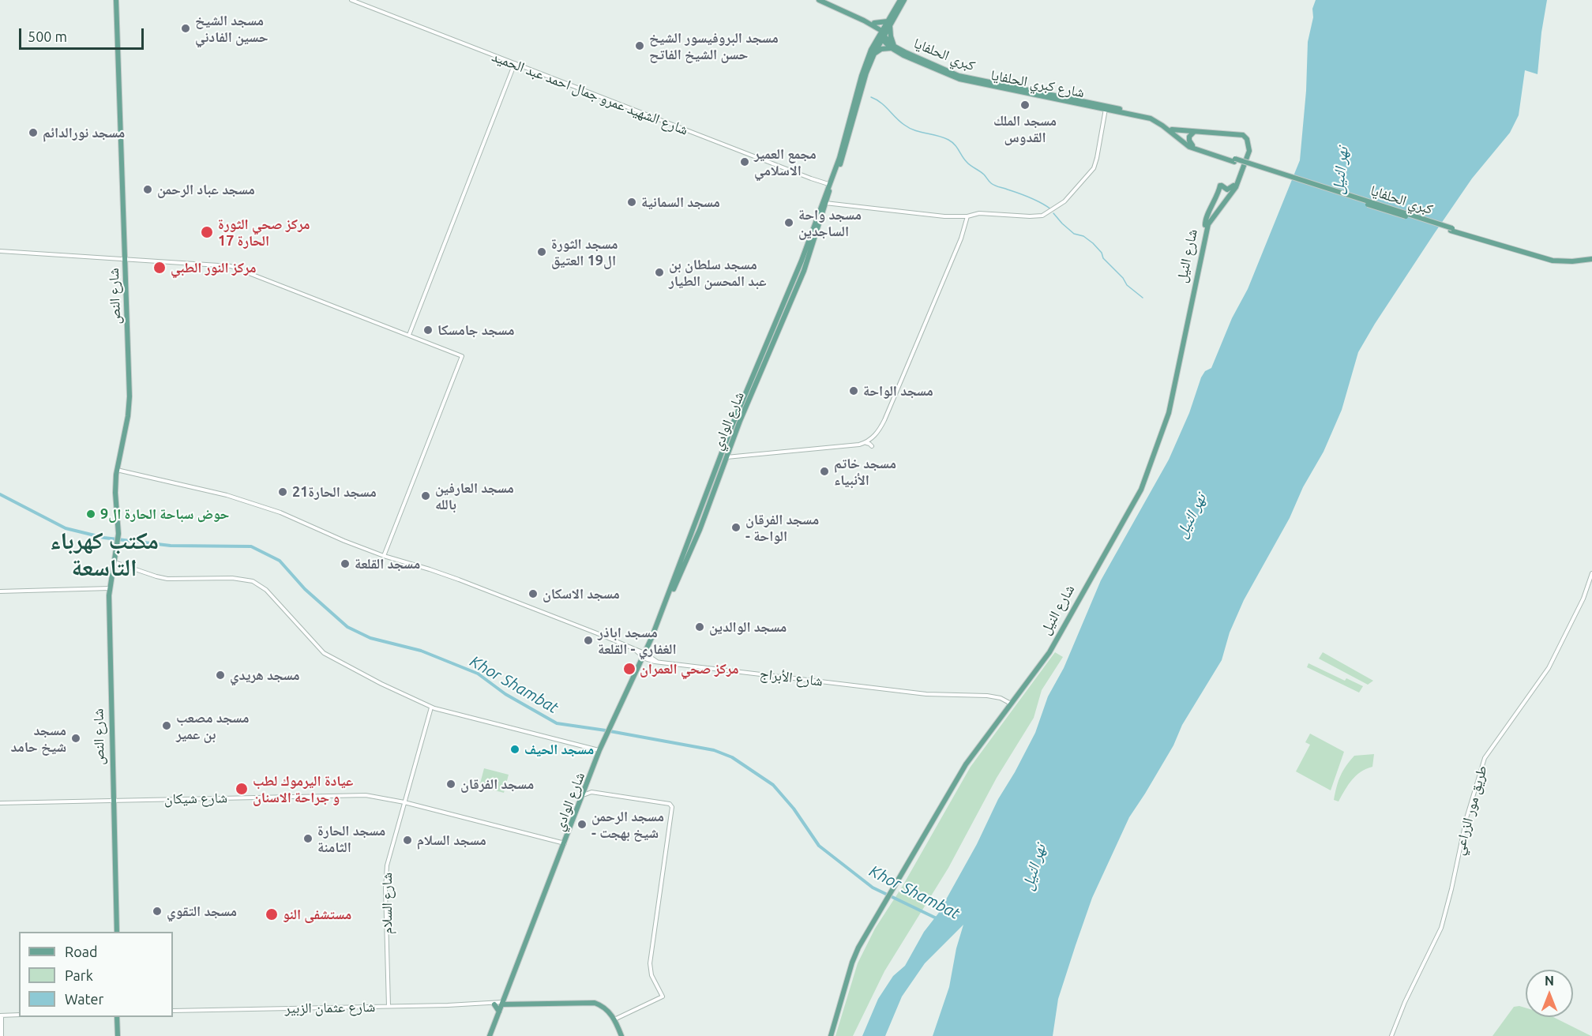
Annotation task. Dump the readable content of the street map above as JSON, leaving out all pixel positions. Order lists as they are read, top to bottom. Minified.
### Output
{"streets":{"main road":["كبري الحلفايا","شارع كبري الحلفايا","شارع النيل","شارع النص","شارع الوادي"],"street":["شارع الشهيد عمرو جمال احمد عبد الحميد","شارع الأبراج","شارع شيكان","طريق مور الزراعي","شارع السلام","شارع عثمان الزبير"]},"crossings":[["كبري الحلفايا","شارع كبري الحلفايا"],["شارع كبري الحلفايا","شارع الوادي"],["شارع الشهيد عمرو جمال احمد عبد الحميد","شارع الوادي"],["شارع النيل","شارع الأبراج"],["شارع النص","شارع الأبراج"],["شارع النص","شارع شيكان"],["شارع الوادي","شارع الأبراج"],["شارع الوادي","شارع شيكان"],["شارع الوادي","شارع عثمان الزبير"],["شارع شيكان","شارع السلام"],["شارع السلام","شارع عثمان الزبير"]],"districts":["مكتب كهرباء التاسعة"],"water":["نهر النيل","Khor Shambat"],"places":["مسجد الشيخ حسين الفادني","مسجد البروفيسور الشيخ حسن الشيخ الفاتح","مسجد الملك القدوس","مسجد نورالدائم","مجمع العمير الاسلامي","مسجد عباد الرحمن","مسجد السمانية","مسجد واحة الساجدين","مركز صحي الثورة الحارة 17","مسجد الثورة ال19 العتيق","مركز النور الطبي","مسجد سلطان بن عبد المحسن الطيار","مسجد جامسكا","مسجد الواحة","مسجد خاتم الأنبياء","مسجد الحارة21","مسجد العارفين بالله","حوض سباحة الحارة ال9","مسجد الفرقان - الواحة","مسجد القلعة","مسجد الاسكان","مسجد الوالدين","مسجد اباذر الغفاري - القلعة","مركز صحي العمران","مسجد هريدي","مسجد مصعب بن عمير","مسجد شيخ حامد","مسجد الحيف","مسجد الفرقان","عيادة اليرموك لطب و جراحة الاسنان","مسجد الرحمن - شيخ بهجت","مسجد الحارة الثامنة","مسجد السلام","مسجد التقوي","مستشفى النو"],"legend":["Road","Park","Water"],"scale_bar":"500 m","north":"top"}
